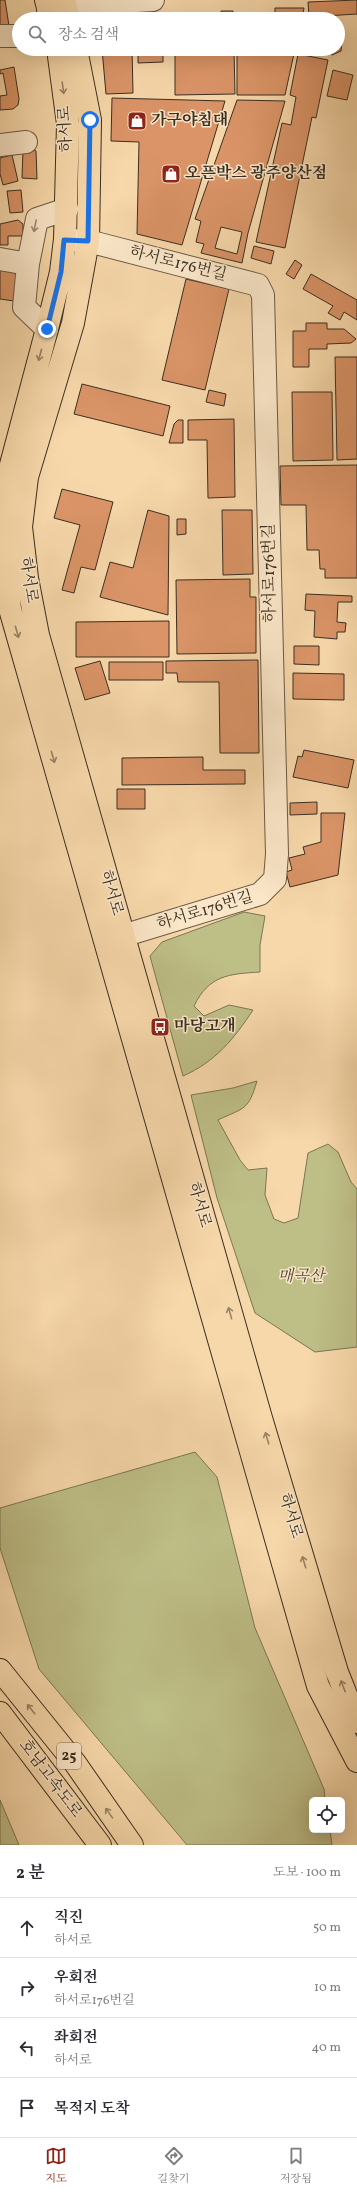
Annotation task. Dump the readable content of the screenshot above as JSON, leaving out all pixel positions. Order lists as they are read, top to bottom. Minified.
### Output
{"streets":{"main road":["하서로","25","호남고속도로"],"street":["하서로176번길"]},"crossings":[["하서로","하서로176번길"]],"parks":["매곡산"],"places":{"shop":["가구야침대","오픈박스 광주양산점"],"bus stop":["마당고개"]},"page":{"search":"장소 검색","heading":["2 분","도보 · 100 m"],"list":[["직진","하서로","50 m"],["우회전","하서로176번길","10 m"],["좌회전","하서로","40 m"],"목적지 도착"],"nav":["지도","길찾기","저장됨"]}}
